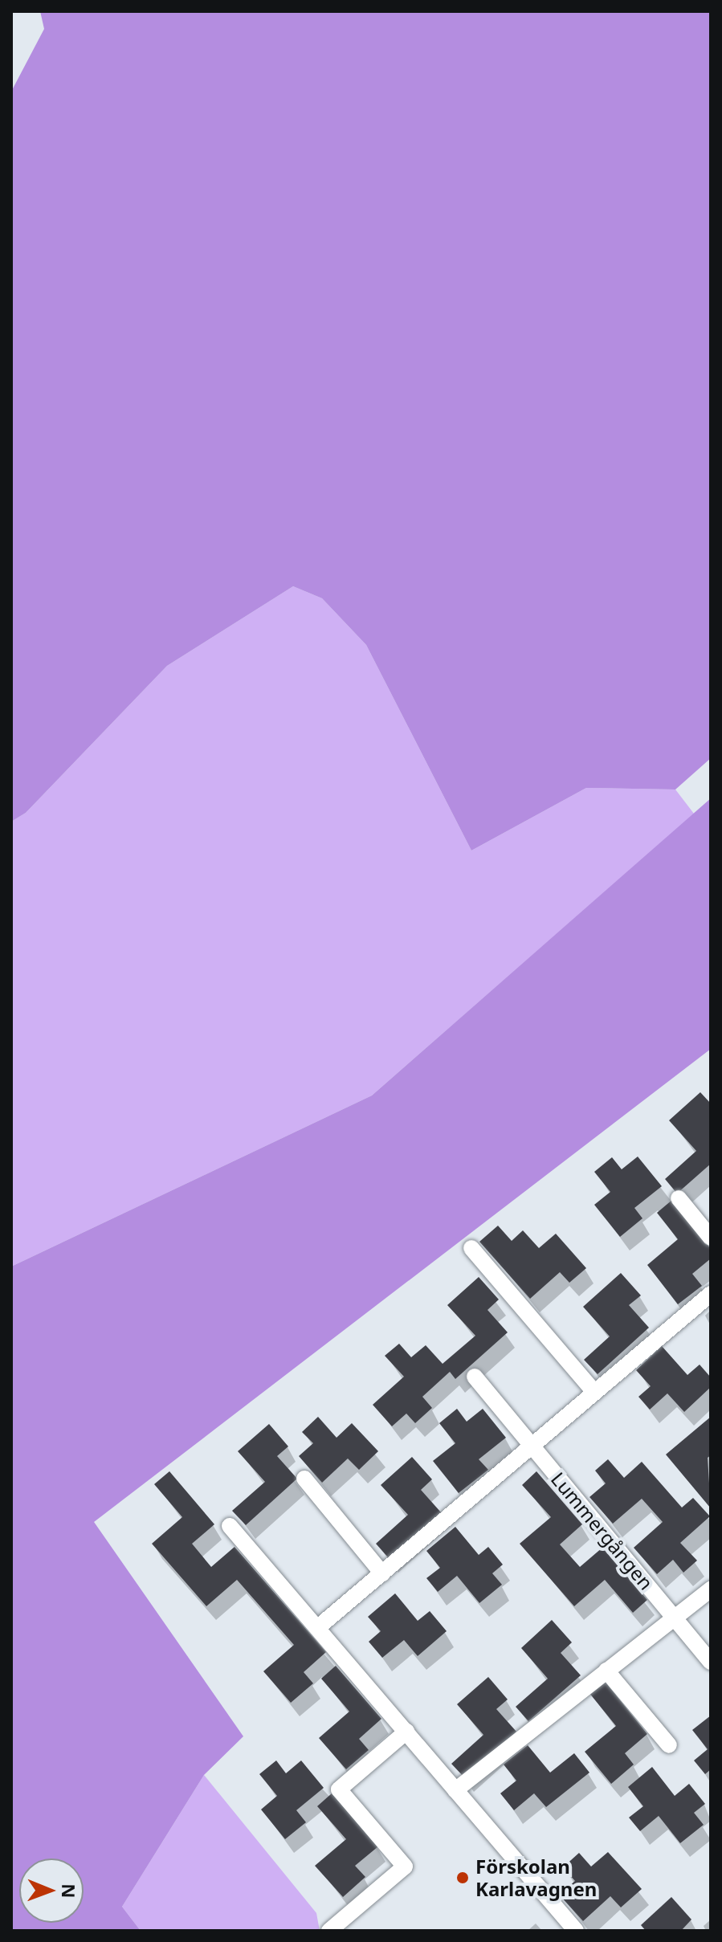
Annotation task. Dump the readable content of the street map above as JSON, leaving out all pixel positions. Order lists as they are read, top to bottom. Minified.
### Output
{"streets":{"lane":["Lummergången"]},"places":["Förskolan Karlavagnen"],"north":"right"}
